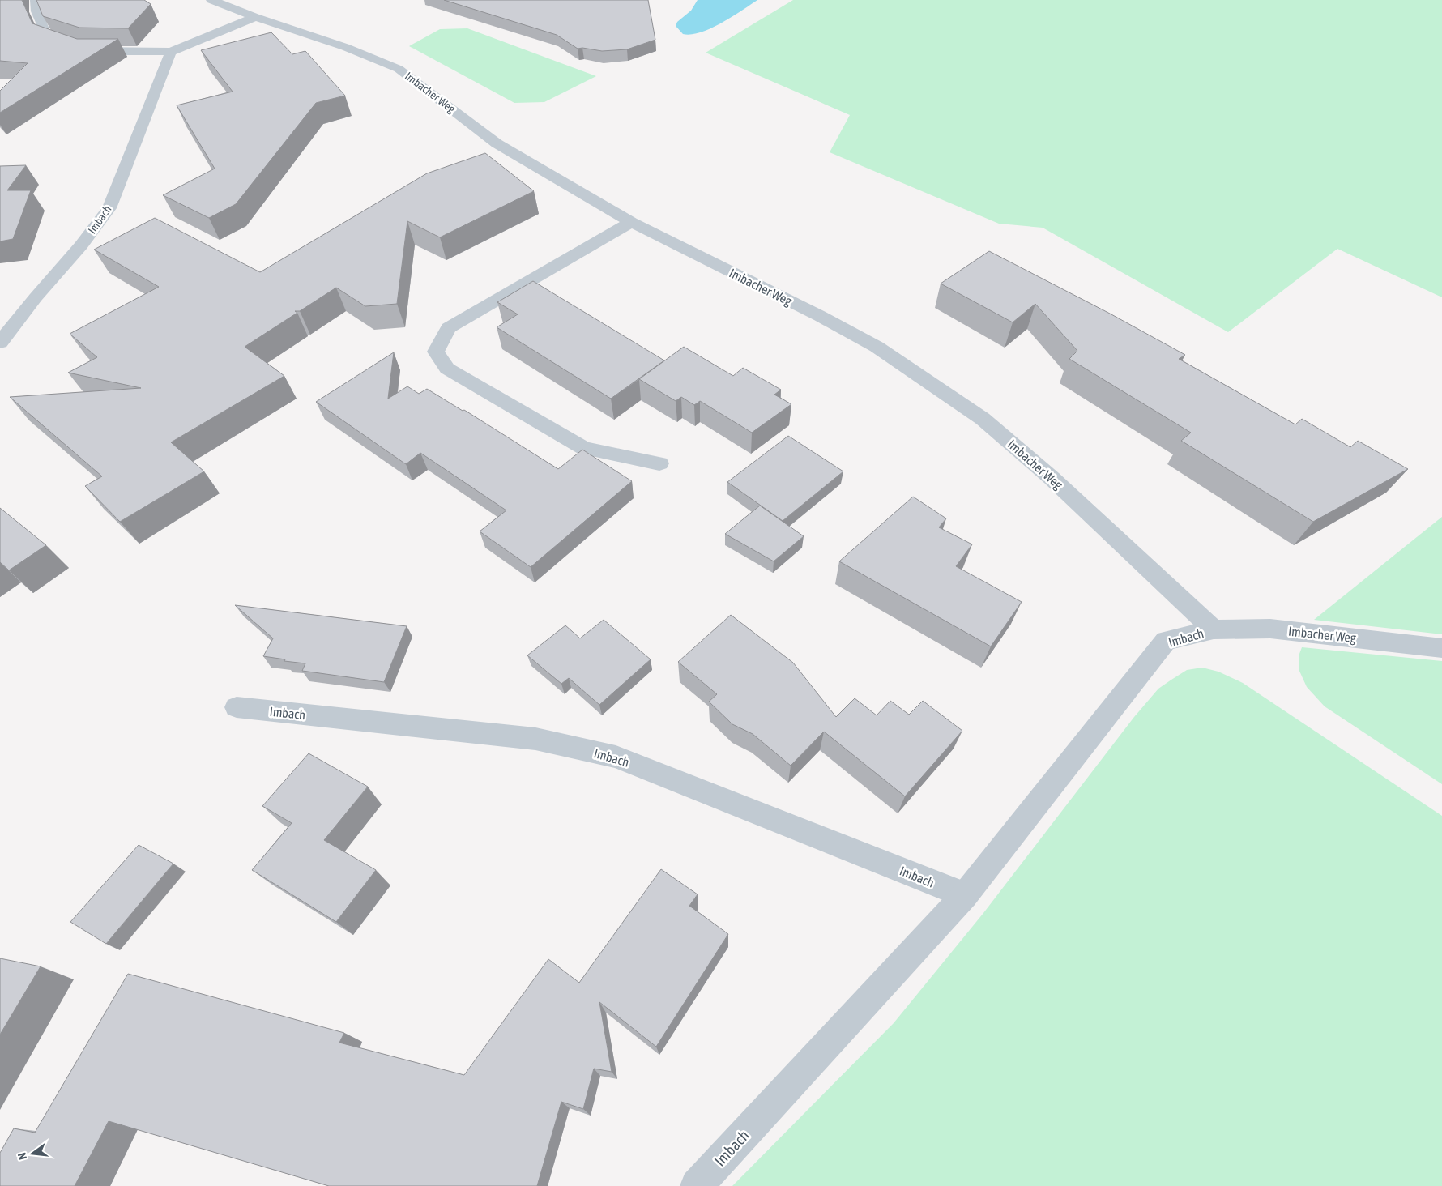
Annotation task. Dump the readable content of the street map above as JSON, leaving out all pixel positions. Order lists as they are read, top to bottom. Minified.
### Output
{"streets":{"street":["Imbacher Weg","Imbach"]},"crossings":[["Imbacher Weg","Imbach"]],"north":"left"}
